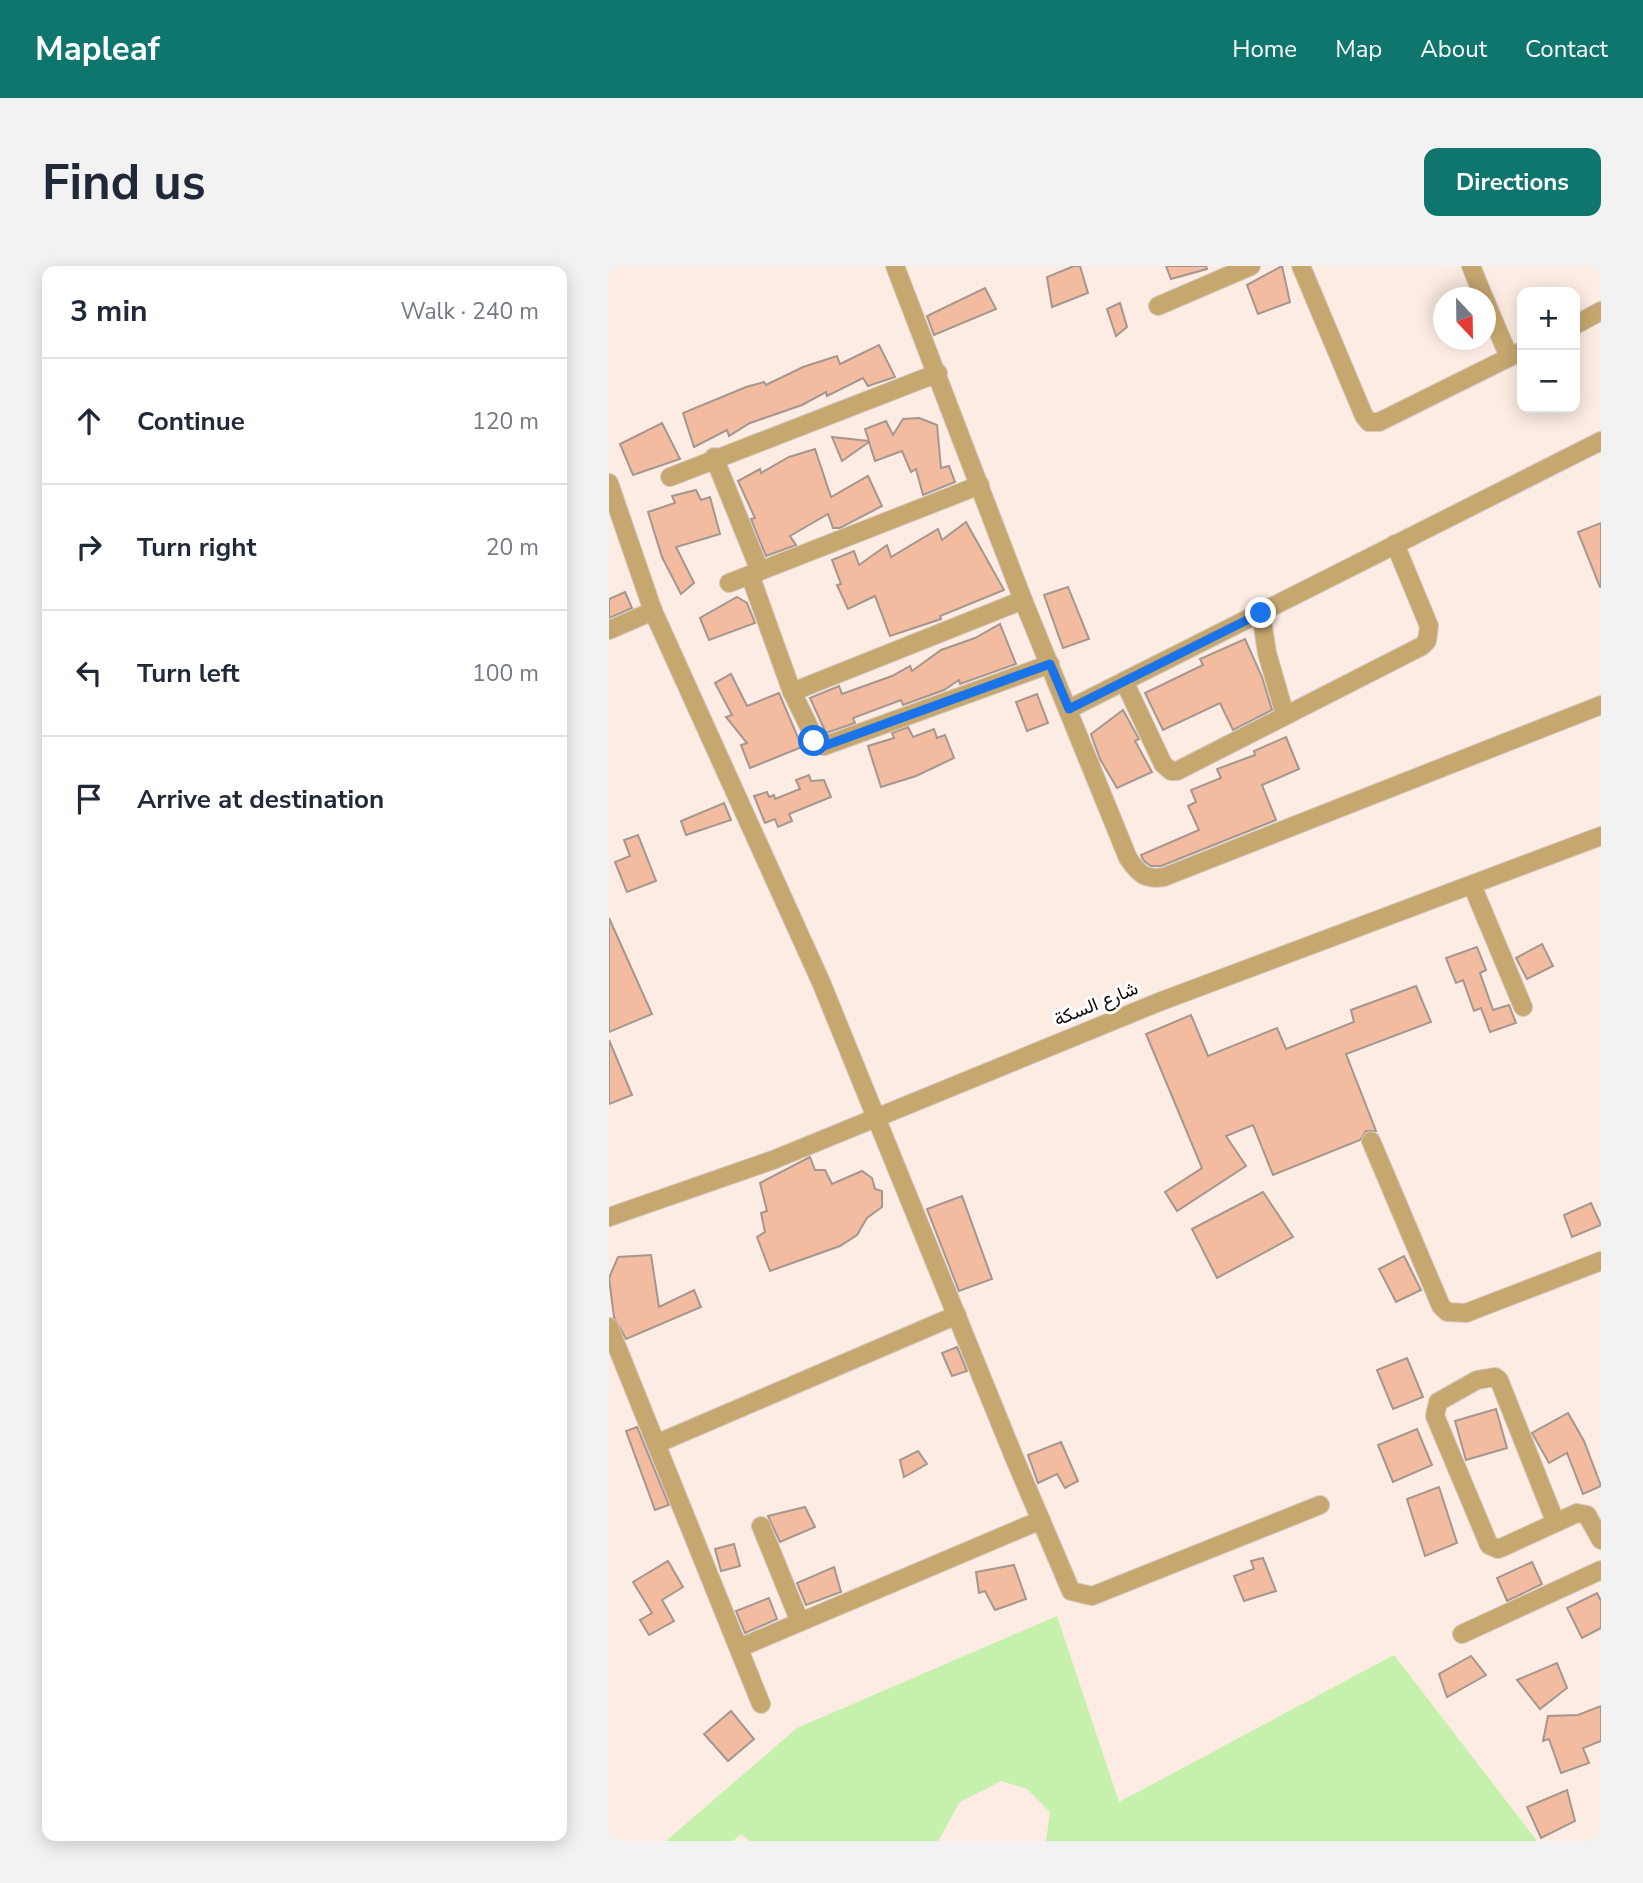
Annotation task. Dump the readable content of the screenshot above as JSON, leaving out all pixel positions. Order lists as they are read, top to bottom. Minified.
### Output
{"streets":{"street":["شارع السكة"]},"north":"bottom","page":{"header":"Mapleaf","nav":["Home","Map","About","Contact"],"buttons":"Directions","title":"Find us","heading":["3 min","Walk · 240 m"],"map_buttons":["+","−"],"list":[["Continue","120 m"],["Turn right","20 m"],["Turn left","100 m"],"Arrive at destination"]}}
